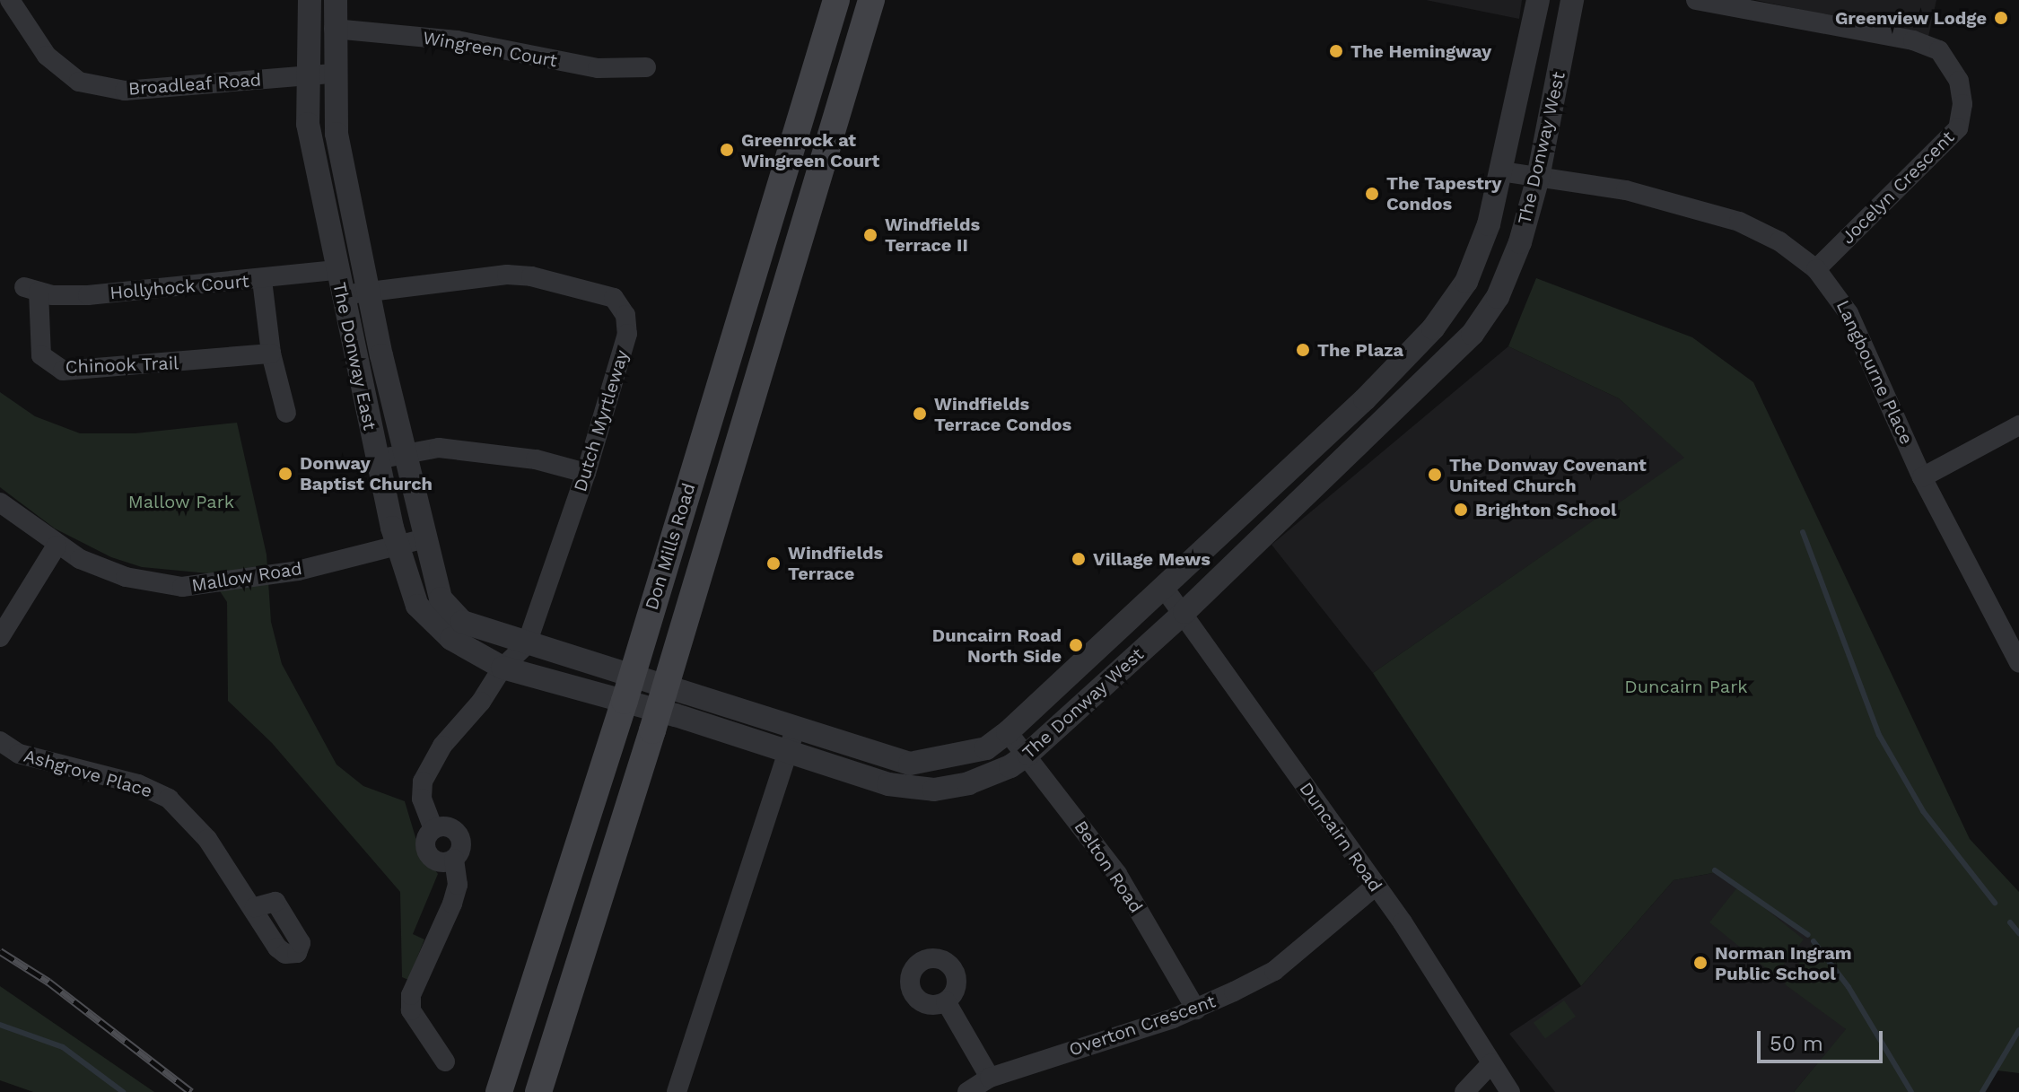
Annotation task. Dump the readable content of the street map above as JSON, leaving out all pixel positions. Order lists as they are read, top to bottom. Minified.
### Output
{"streets":{"main road":["Don Mills Road"],"street":["Wingreen Court","Broadleaf Road","The Donway West","Jocelyn Crescent","Hollyhock Court","The Donway East","Chinook Trail","Langbourne Place","Dutch Myrtleway","Mallow Road","Ashgrove Place","Duncairn Road","Belton Road","Overton Crescent"]},"crossings":[["Wingreen Court","The Donway East"],["Broadleaf Road","The Donway East"],["The Donway West","The Donway East"],["The Donway West","Langbourne Place"],["The Donway West","Don Mills Road"],["The Donway West","Duncairn Road"],["The Donway West","Belton Road"],["Jocelyn Crescent","Langbourne Place"],["Hollyhock Court","The Donway East"],["Hollyhock Court","Chinook Trail"],["The Donway East","Dutch Myrtleway"],["The Donway East","Don Mills Road"],["The Donway East","Mallow Road"],["Duncairn Road","Overton Crescent"],["Belton Road","Overton Crescent"]],"parks":["Mallow Park","Duncairn Park"],"places":["Greenview Lodge","The Hemingway","Greenrock at Wingreen Court","The Tapestry Condos","Windfields Terrace II","The Plaza","Windfields Terrace Condos","Donway Baptist Church","The Donway Covenant United Church","Brighton School","Village Mews","Windfields Terrace","Duncairn Road North Side","Norman Ingram Public School"],"scale_bar":"50 m"}
